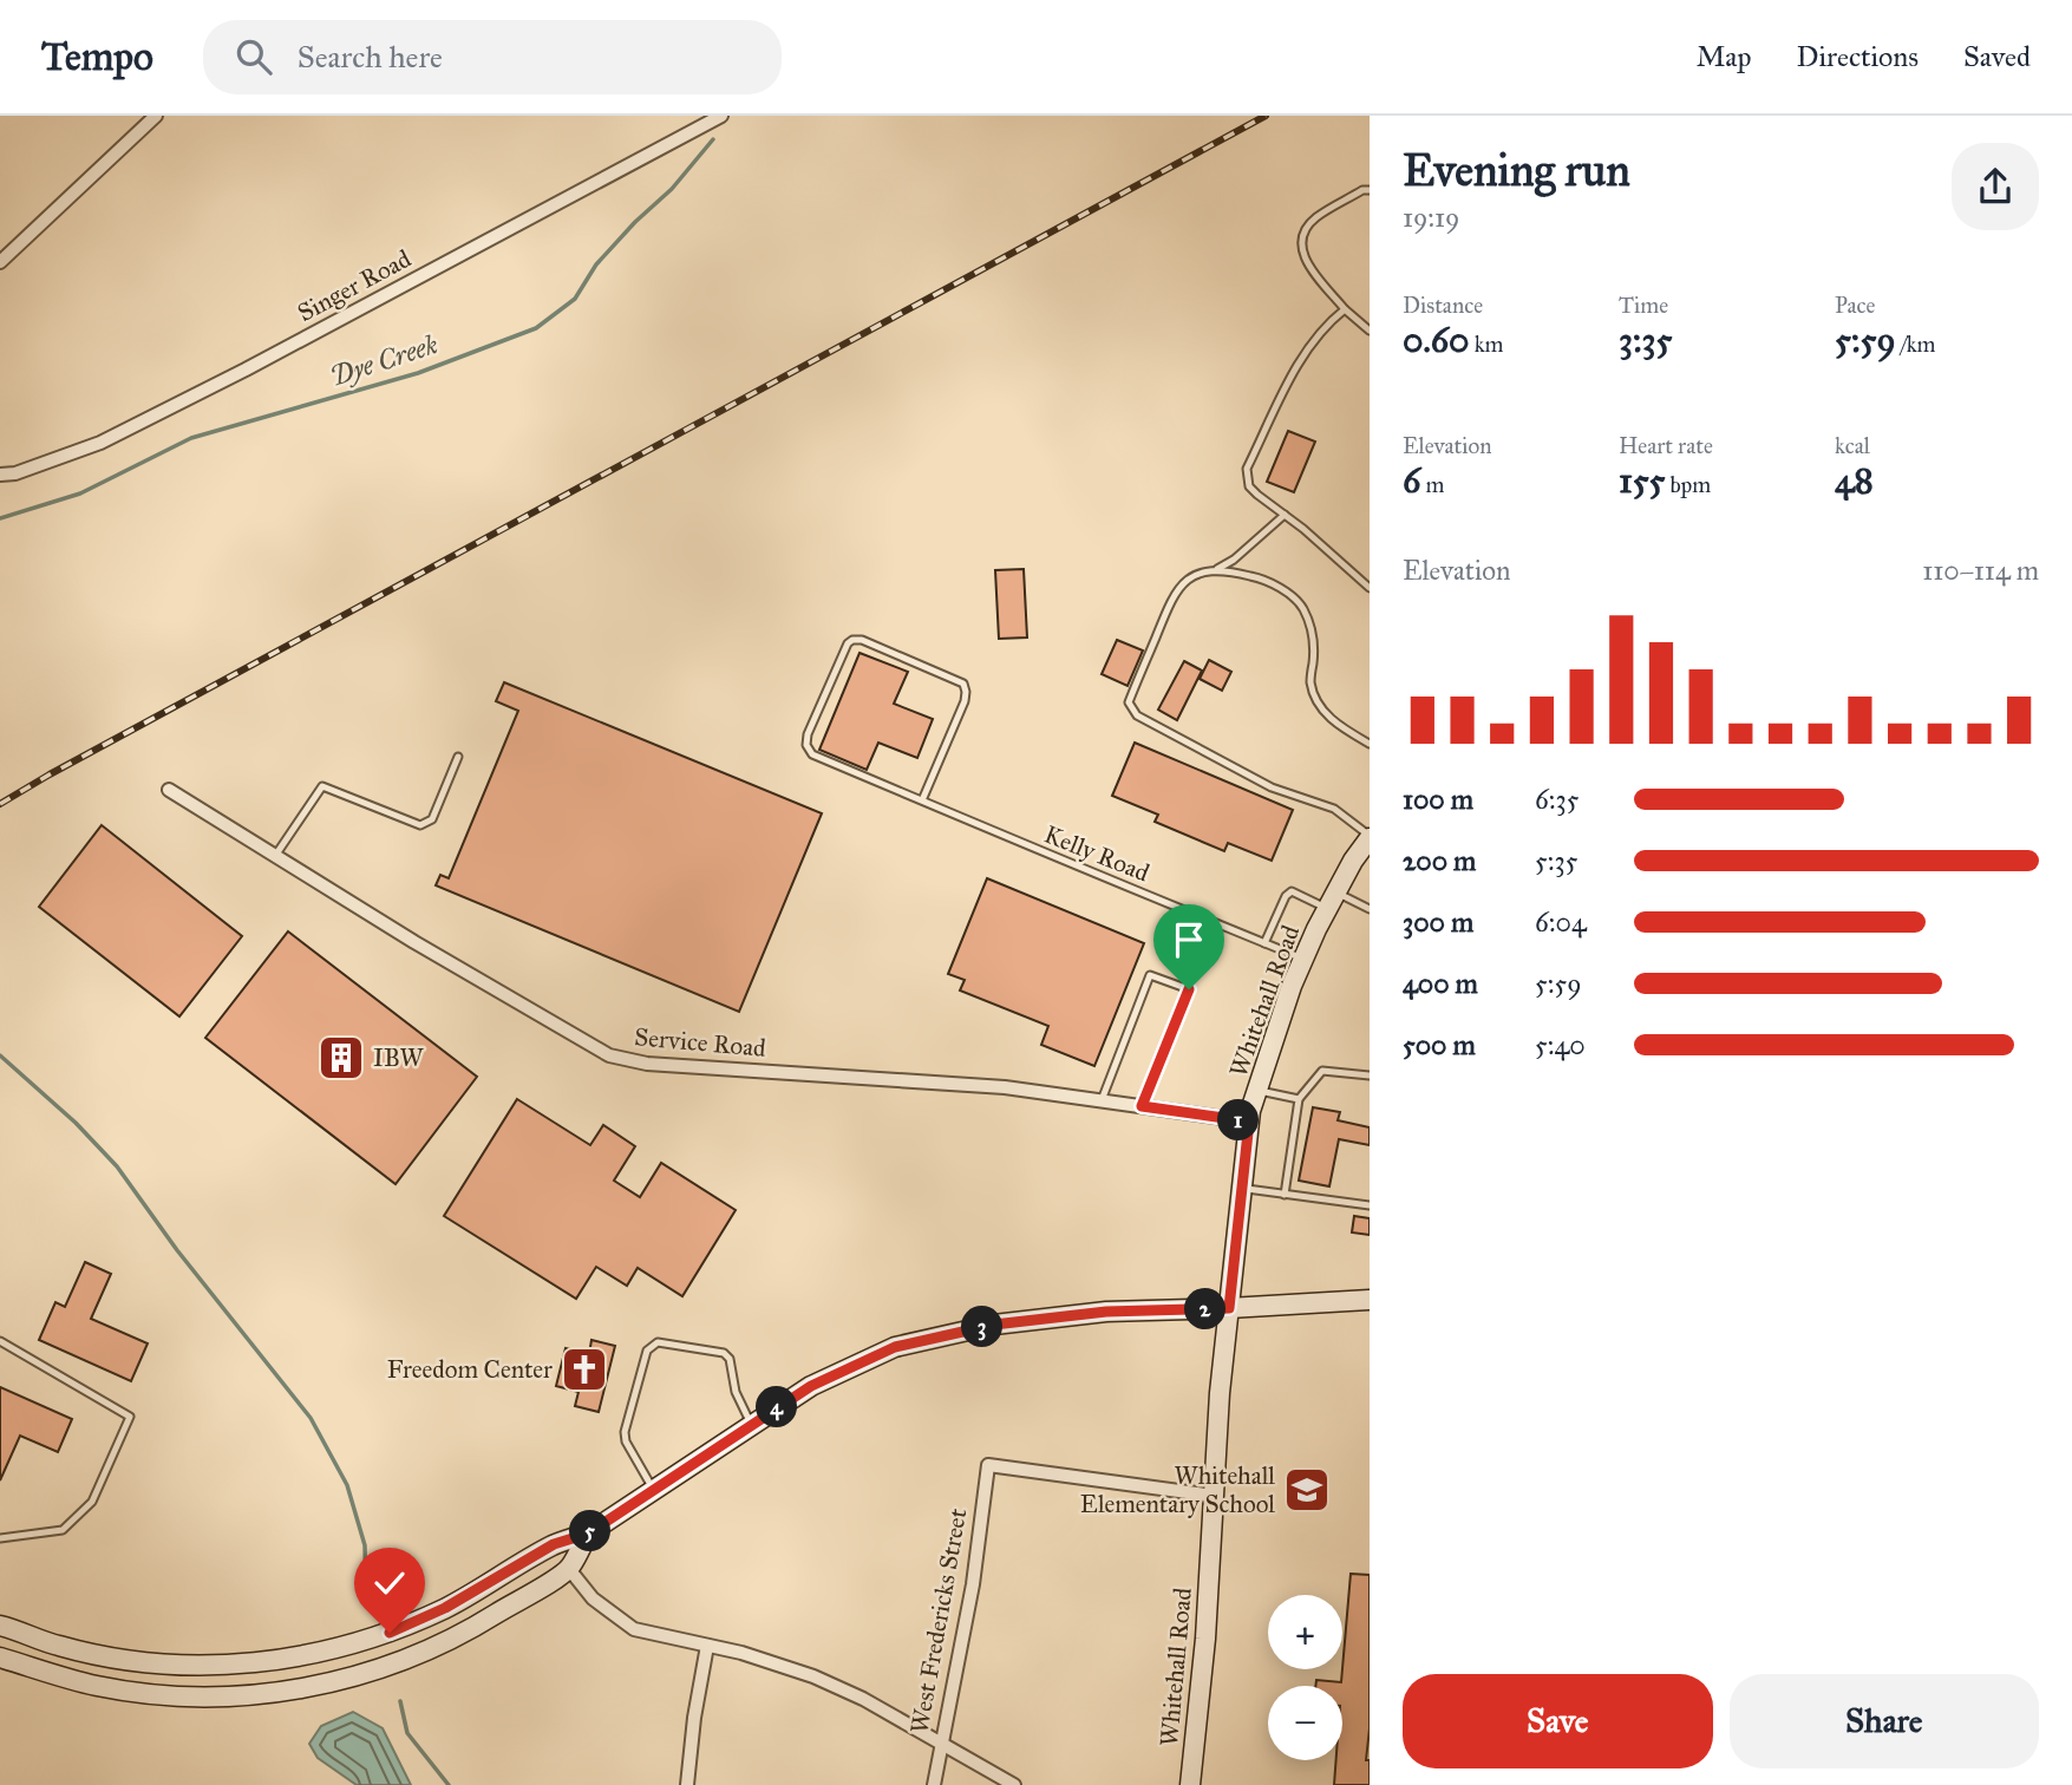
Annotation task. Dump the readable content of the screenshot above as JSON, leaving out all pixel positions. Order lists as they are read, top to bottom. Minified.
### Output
{"streets":{"street":["Singer Road","Whitehall Road","Service Road","West Fredericks Street"],"lane":["Kelly Road"]},"crossings":[["Kelly Road","Whitehall Road"],["Whitehall Road","Service Road"],["Whitehall Road","West Fredericks Street"]],"water":["Dye Creek"],"places":{"building":["IBW"],"church":["Freedom Center"],"school or university":["Whitehall Elementary School"]},"page":{"header":"Tempo","search":"Search here","nav":["Map","Directions","Saved"],"heading":["Evening run","19:19"],"stats":[["Distance","0.60 km"],["Time","3:35"],["Pace","5:59 /km"],["Elevation","6 m"],["Heart rate","155 bpm"],["kcal","48"]],"chart":["Elevation","110–114 m"],"list":[{"name":"100 m","note":"6:35"},{"name":"200 m","note":"5:35"},{"name":"300 m","note":"6:04"},{"name":"400 m","note":"5:59"},{"name":"500 m","note":"5:40"}],"pins":["1","2","3","4","5"],"map_buttons":["+","−"],"buttons":["Save","Share"]}}
